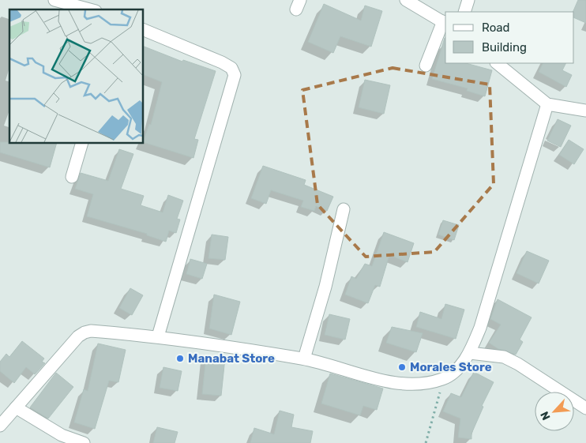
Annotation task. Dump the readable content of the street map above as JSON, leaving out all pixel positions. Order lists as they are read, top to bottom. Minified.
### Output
{"places":["Manabat Store","Morales Store"],"legend":["Road","Building"],"north":"bottom left"}
